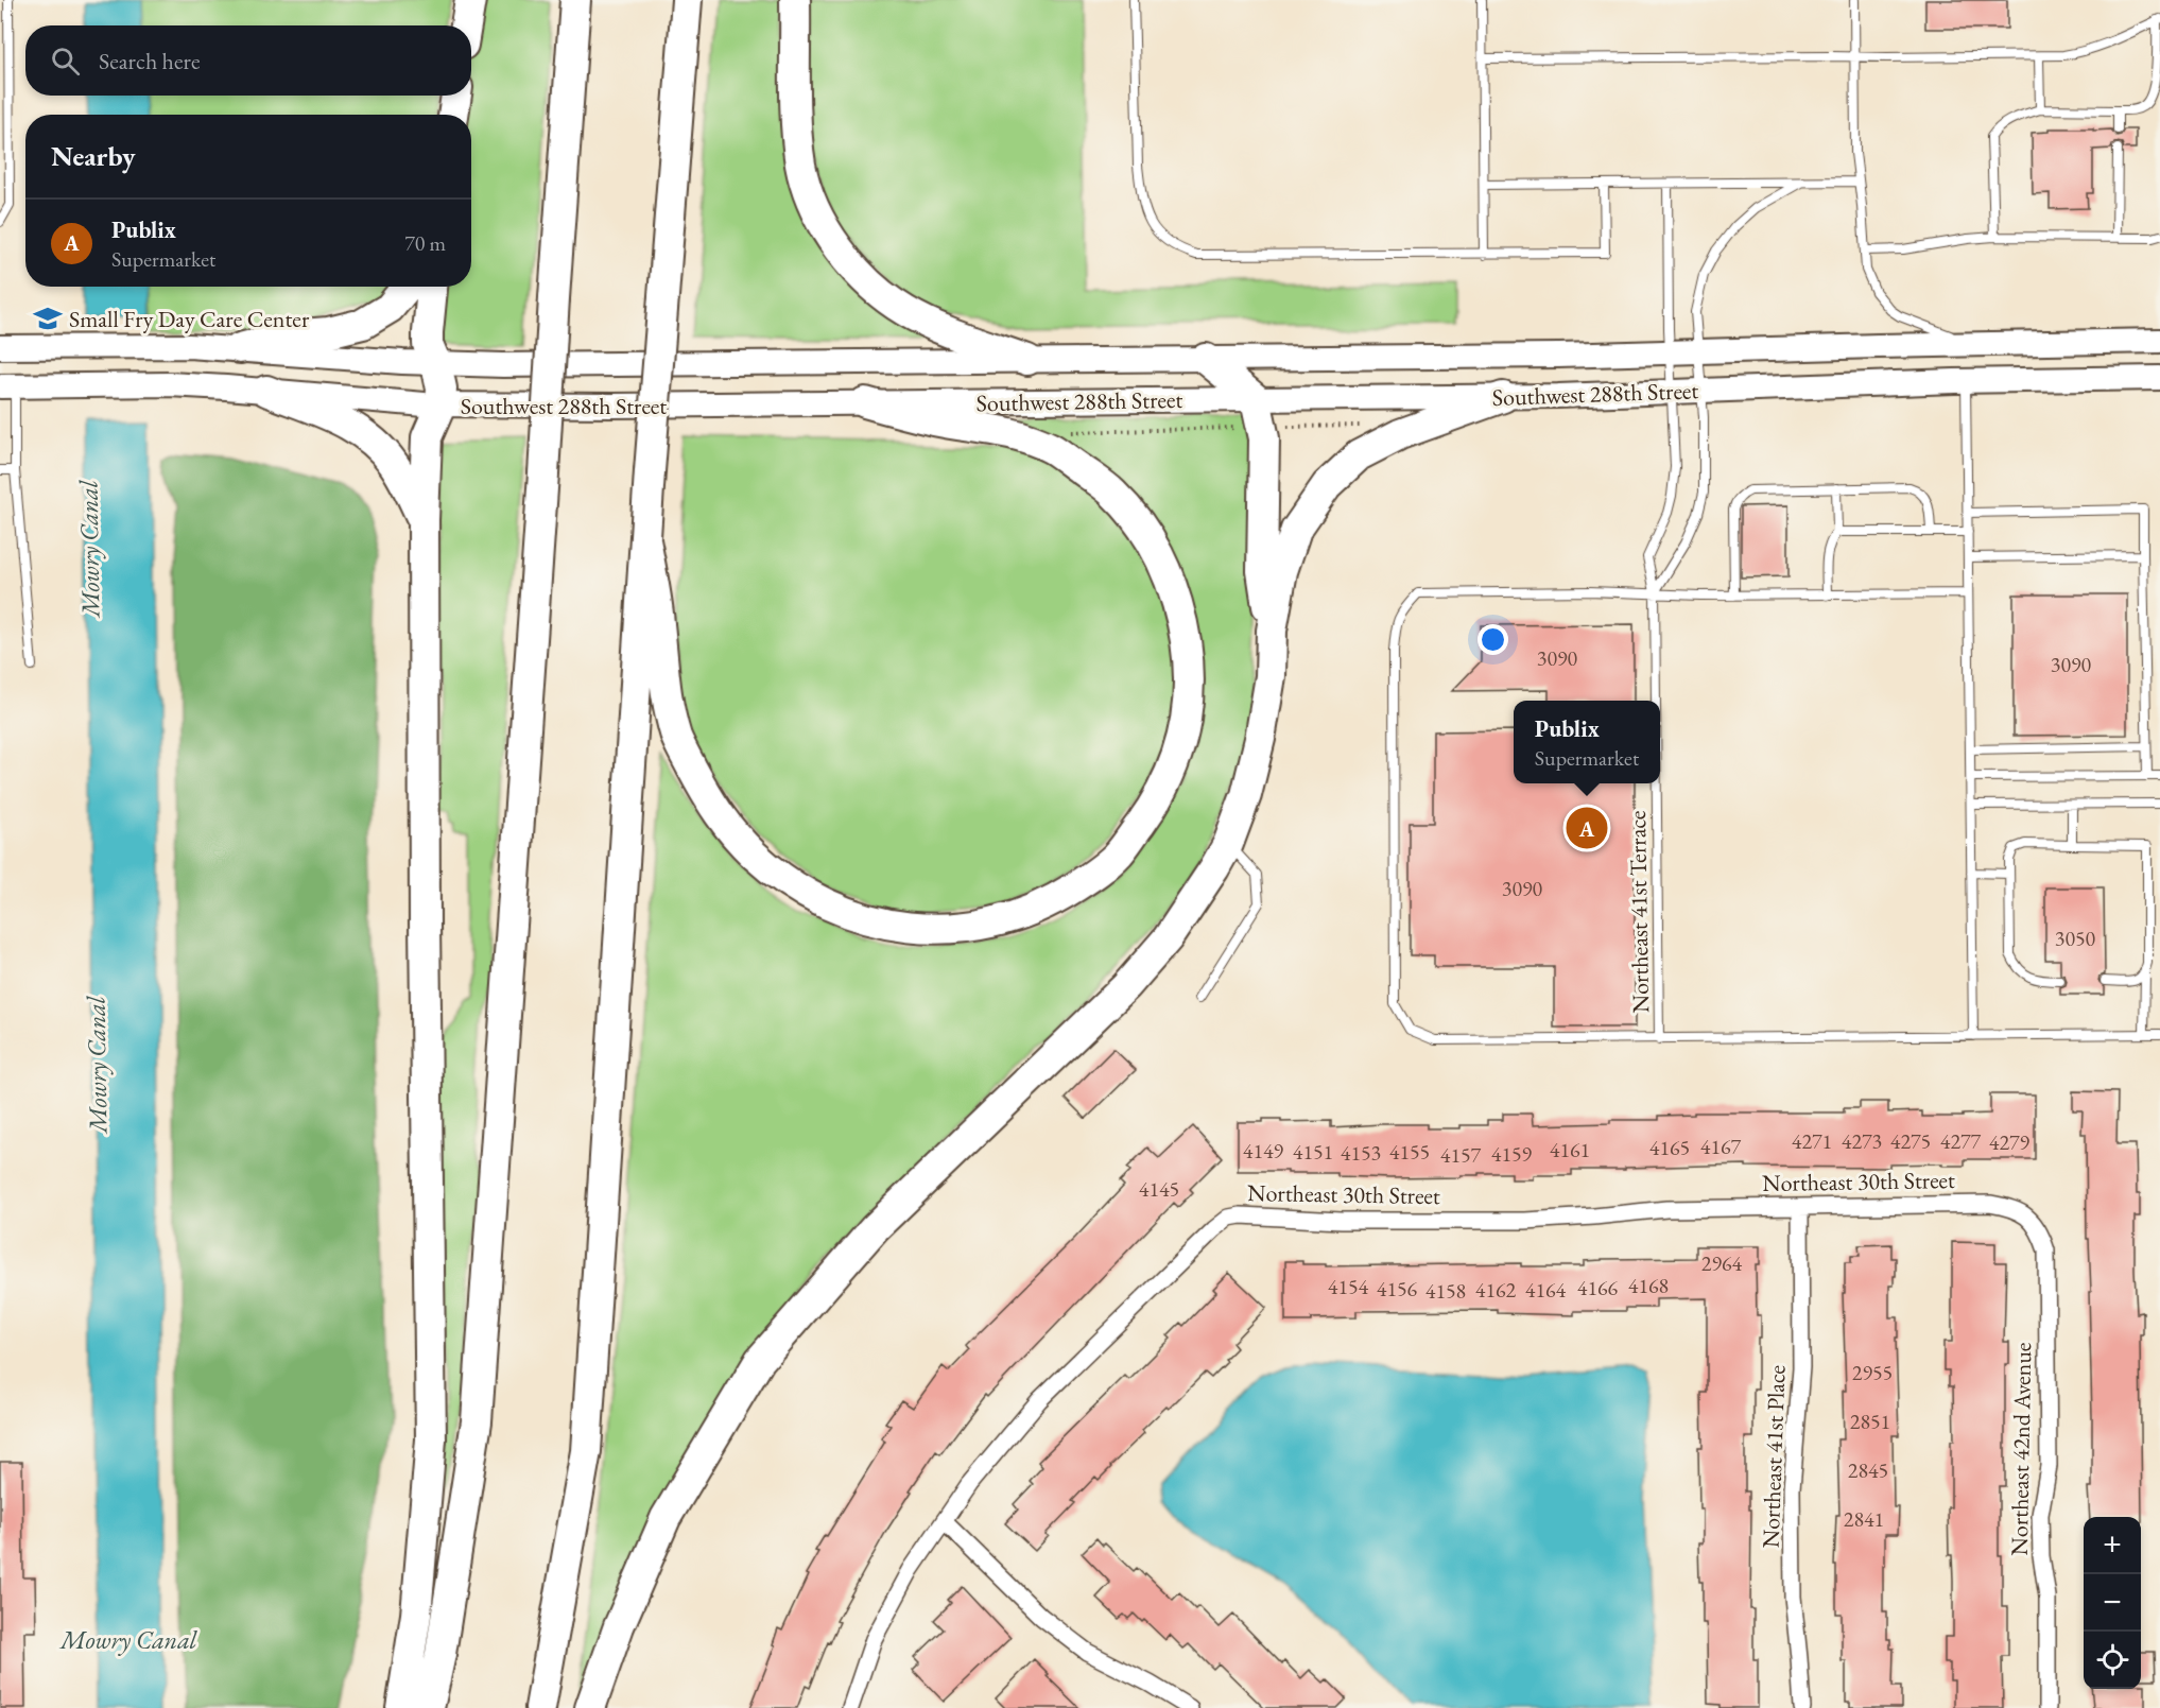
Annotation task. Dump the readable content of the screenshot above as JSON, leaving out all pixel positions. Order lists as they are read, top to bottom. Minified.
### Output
{"streets":{"main road":["Southwest 288th Street"],"street":["Northeast 30th Street","Northeast 42nd Avenue","Northeast 41st Place"],"lane":["Northeast 41st Terrace"]},"crossings":[["Southwest 288th Street","Northeast 41st Terrace"],["Northeast 30th Street","Northeast 42nd Avenue"],["Northeast 30th Street","Northeast 41st Place"]],"water":["Mowry Canal"],"places":{"school or university":["Small Fry Day Care Center"]},"house_numbers":["3090","3090","3090","3050","4271","4273","4275","4277","4279","4167","4165","4161","4149","4151","4155","4153","4159","4157","4145","2964","4168","4154","4166","4156","4162","4164","4158","2955","2851","2845","2841"],"page":{"search":"Search here","heading":"Nearby","list":[{"mark":"A","name":"Publix","note":"Supermarket","value":"70 m"}],"popup":["Publix","Supermarket"],"pins":"A","map_buttons":["+","−"]}}
